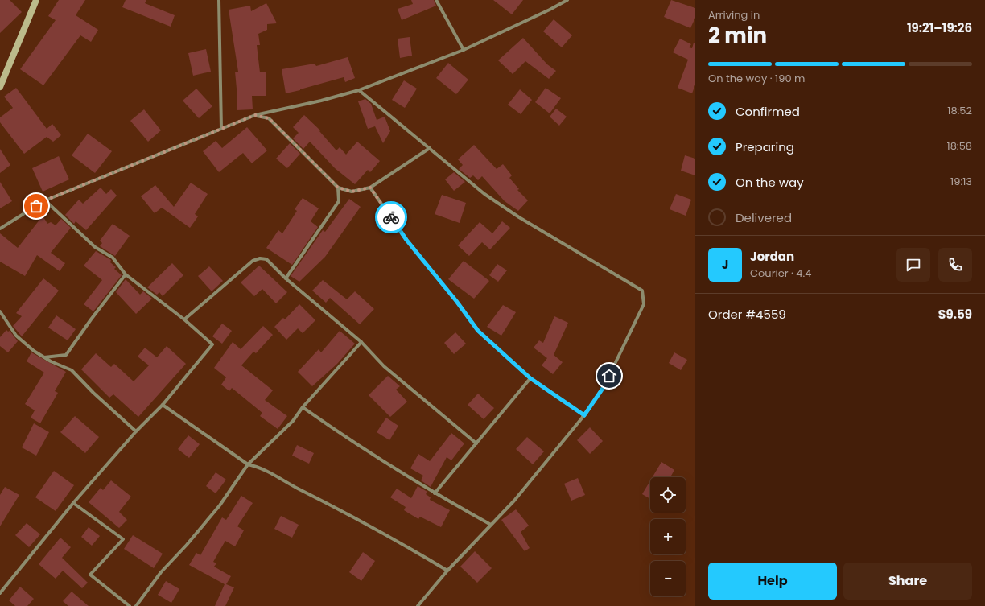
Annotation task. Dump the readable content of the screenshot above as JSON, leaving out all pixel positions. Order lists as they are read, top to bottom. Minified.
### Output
{"page":{"heading":["2 min","Arriving in","19:21–19:26"],"panel":["Jordan","Courier · 4.4","Order #4559","$9.59"],"bar":"On the way · 190 m","list":[["Confirmed","18:52"],["Preparing","18:58"],["On the way","19:13"],"Delivered"],"round":"J","map_buttons":["+","−"],"buttons":["Help","Share"]}}
